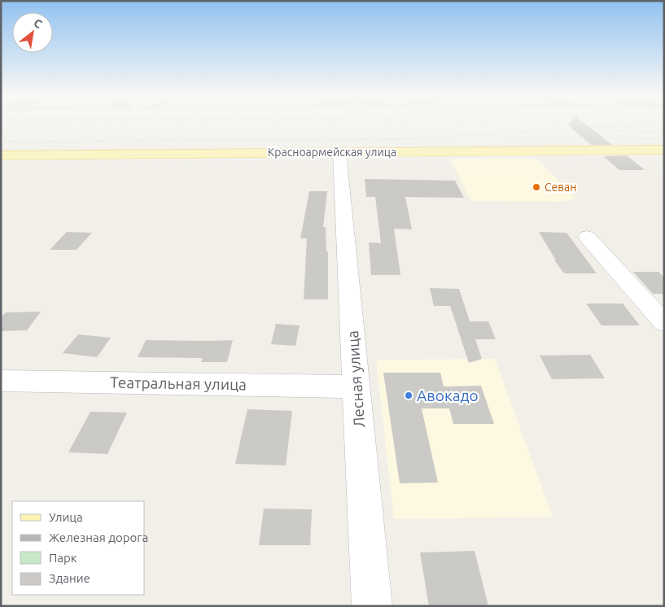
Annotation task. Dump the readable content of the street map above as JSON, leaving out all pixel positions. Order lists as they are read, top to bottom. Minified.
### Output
{"streets":{"main road":["Красноармейская улица"],"street":["Лесная улица","Театральная улица"]},"crossings":[["Красноармейская улица","Лесная улица"],["Лесная улица","Театральная улица"]],"places":["Севан","Авокадо"],"legend":["Улица","Железная дорога","Парк","Здание"],"north":"top right"}
